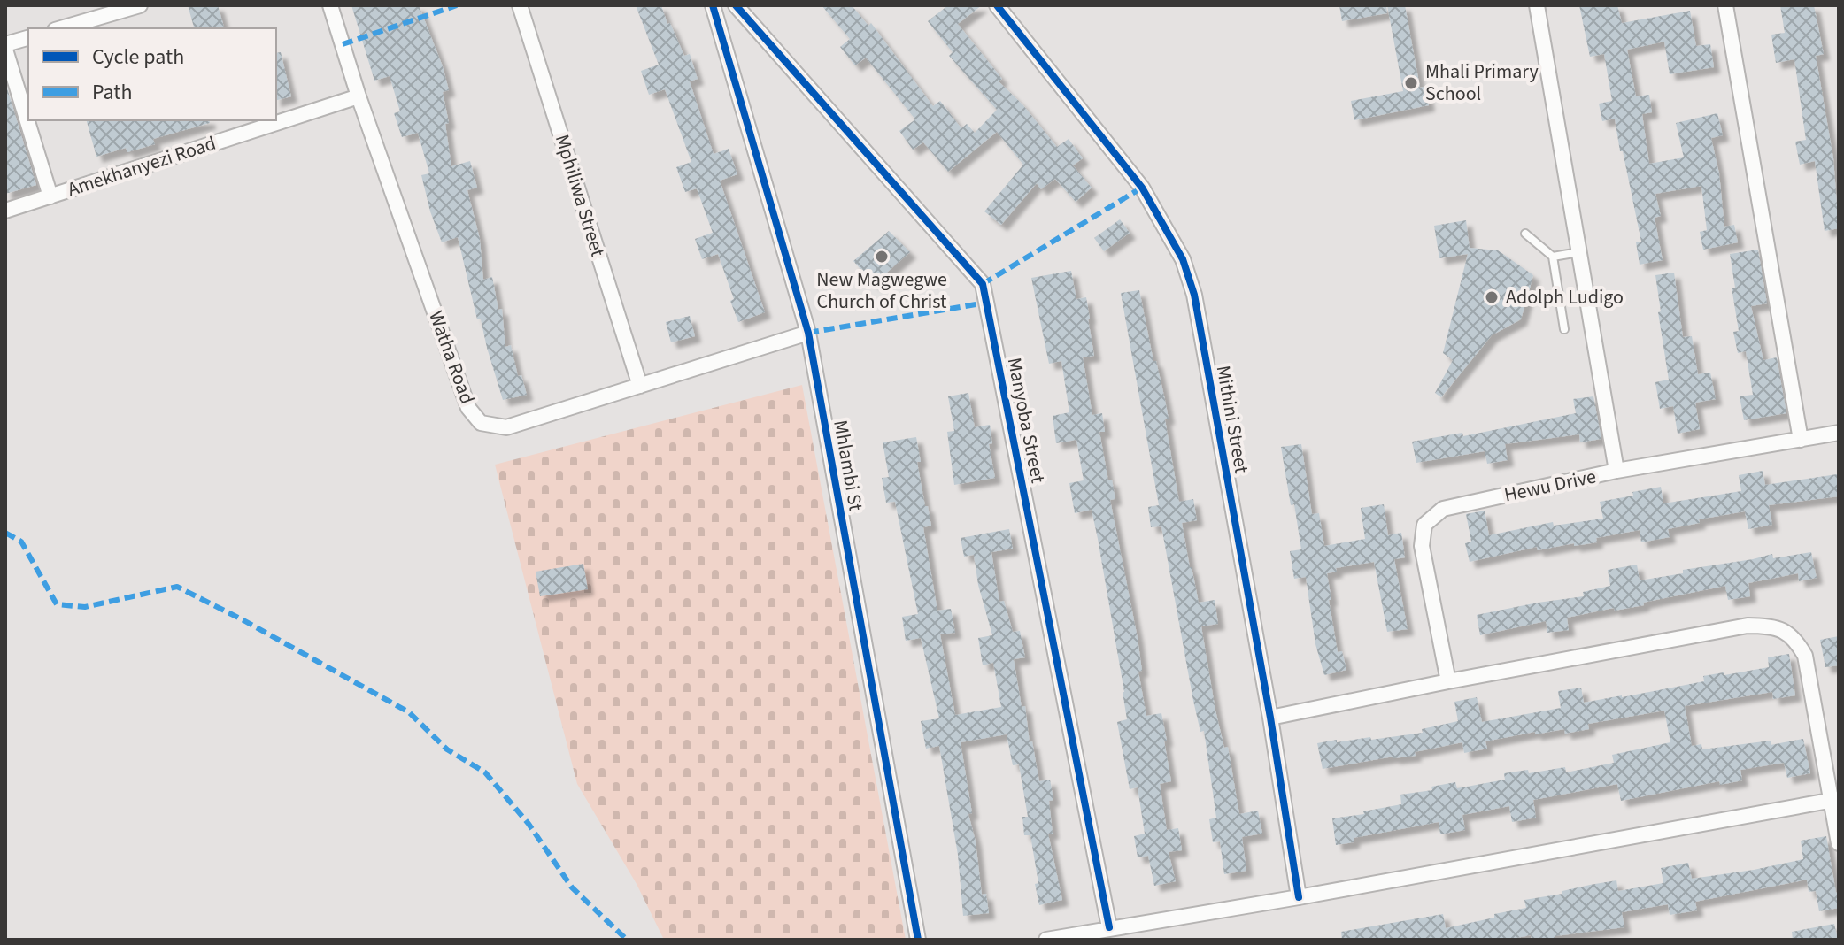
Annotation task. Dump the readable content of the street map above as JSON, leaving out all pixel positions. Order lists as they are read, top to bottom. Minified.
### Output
{"streets":{"street":["Amekhanyezi Road","Mphiliwa Street","Watha Road","Mithini Street","Manyoba Street","Mhlambi St","Hewu Drive"]},"crossings":[["Amekhanyezi Road","Watha Road"],["Mphiliwa Street","Watha Road"],["Watha Road","Mhlambi St"]],"places":["Mhali Primary School","New Magwegwe Church of Christ","Adolph Ludigo"],"legend":["Cycle path","Path"]}
